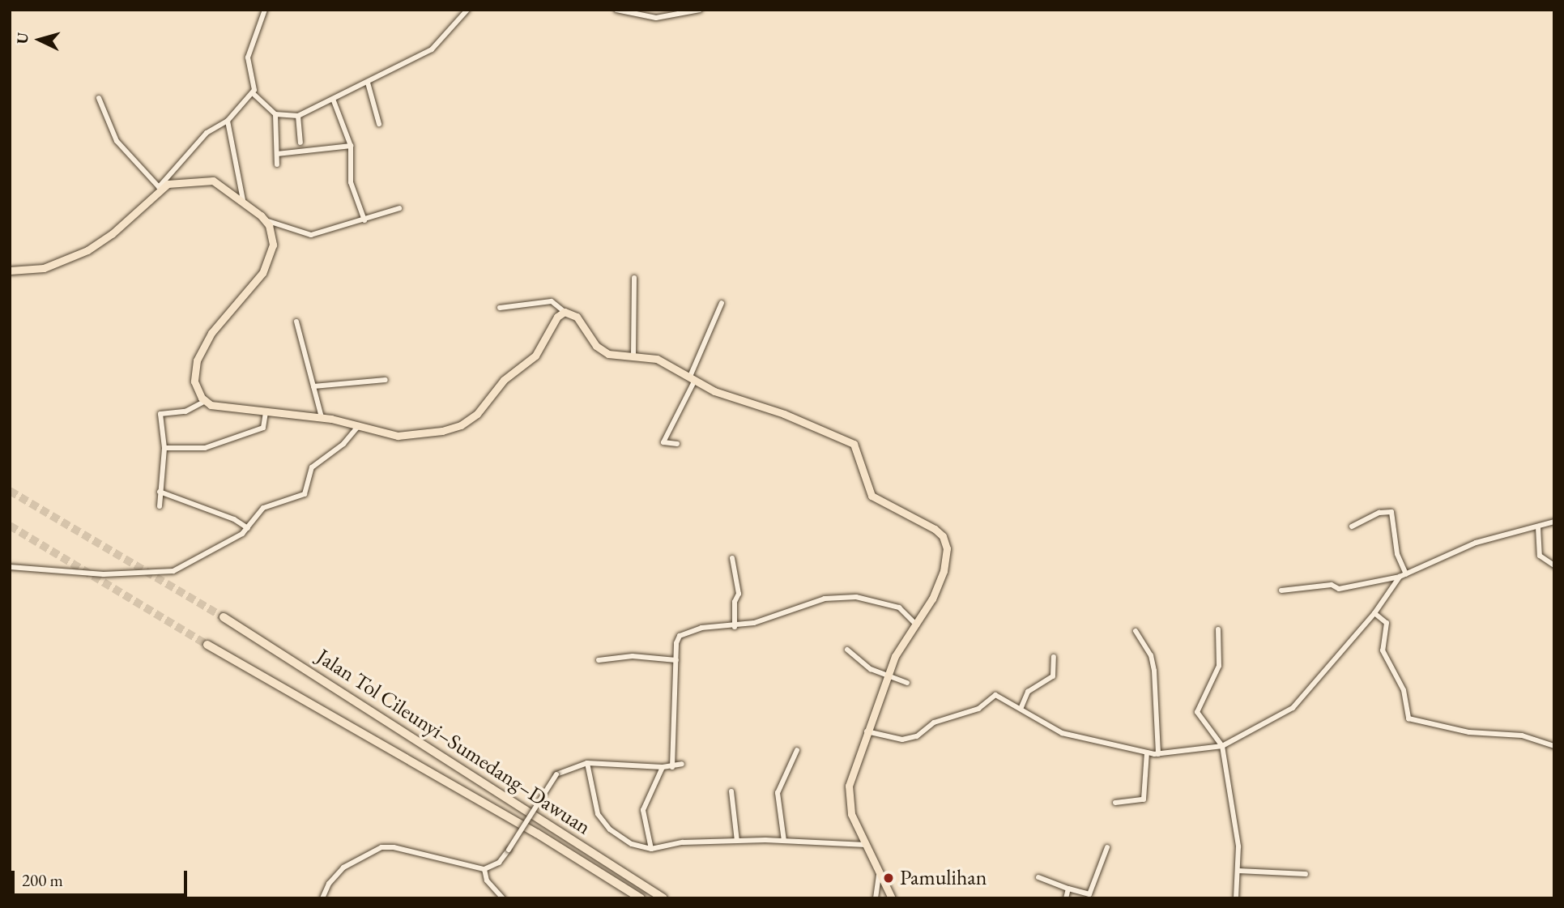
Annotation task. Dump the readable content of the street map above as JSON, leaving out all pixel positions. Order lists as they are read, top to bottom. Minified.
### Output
{"streets":{"highway":["Jalan Tol Cileunyi–Sumedang–Dawuan"]},"places":["Pamulihan"],"scale_bar":"200 m","north":"left"}
